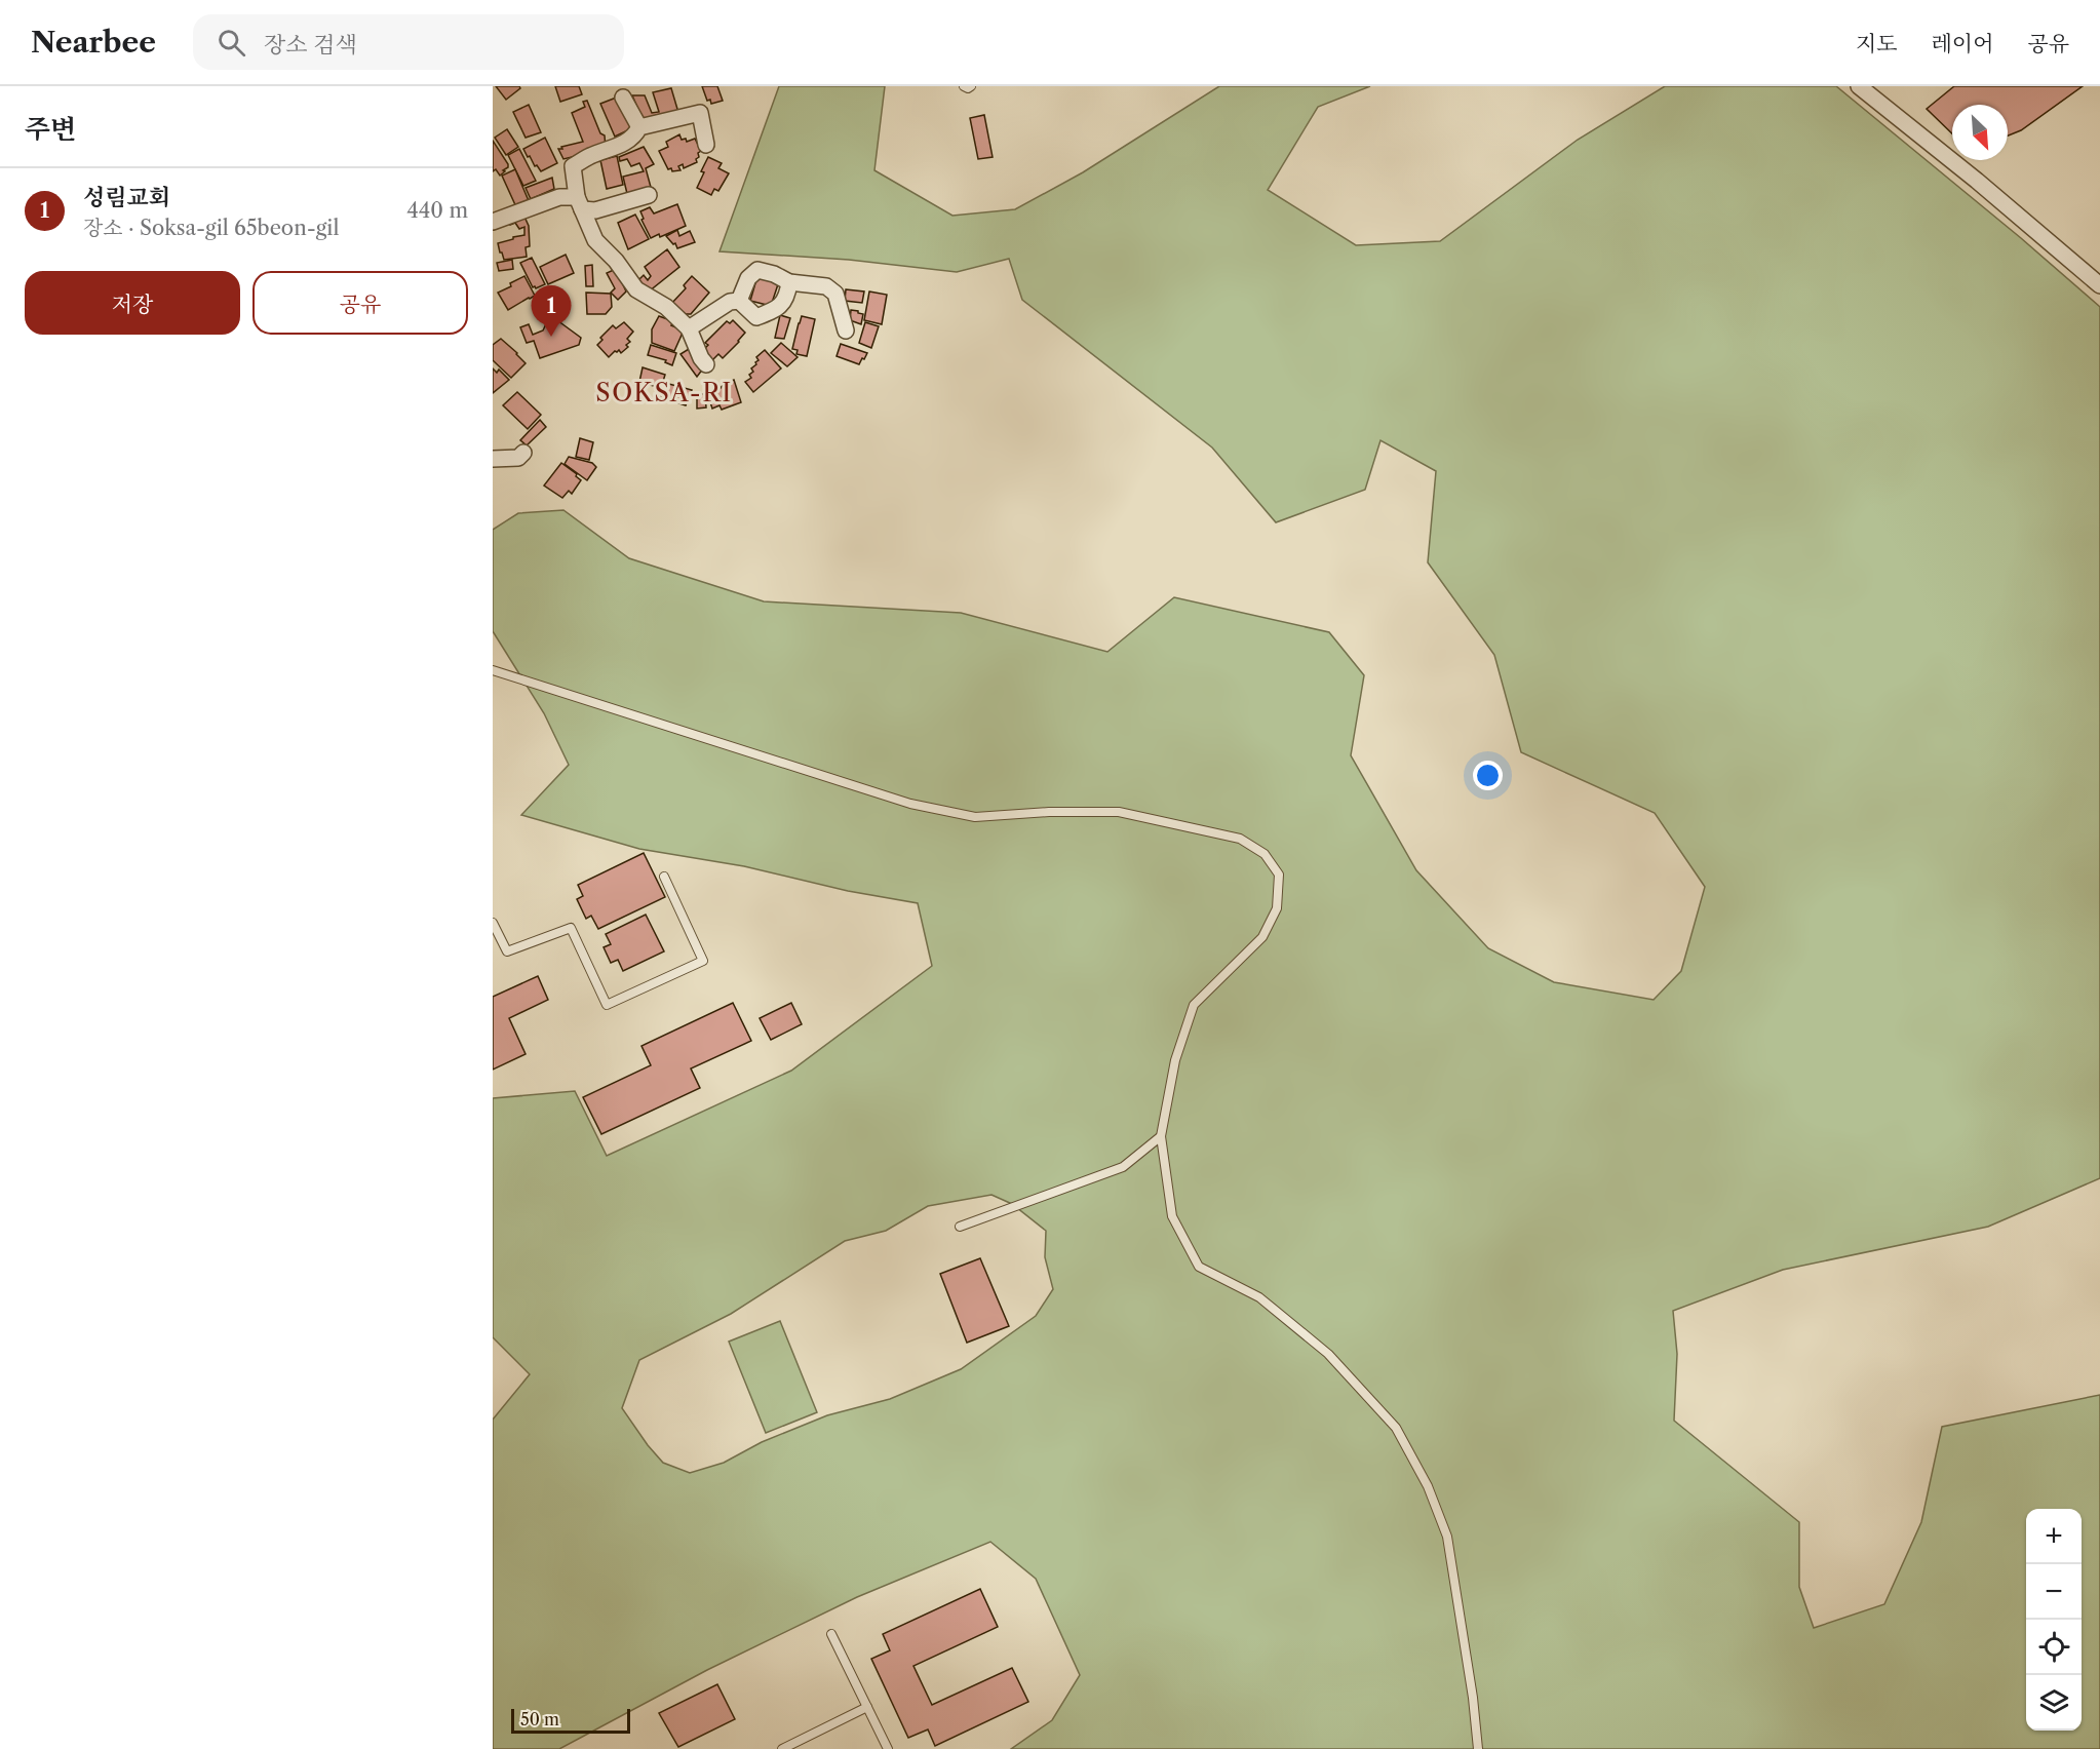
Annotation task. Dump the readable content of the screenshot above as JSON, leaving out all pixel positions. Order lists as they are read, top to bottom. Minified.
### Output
{"districts":["SOKSA-RI"],"scale_bar":"50 m","north":"bottom right","page":{"header":"Nearbee","search":"장소 검색","nav":["지도","레이어","공유"],"heading":"주변","list":[{"mark":"1","name":"성림교회","note":"장소 · Soksa-gil 65beon-gil","value":"440 m"}],"buttons":["저장","공유"],"pins":"1","map_buttons":["+","−"],"scale":"50 m"}}
